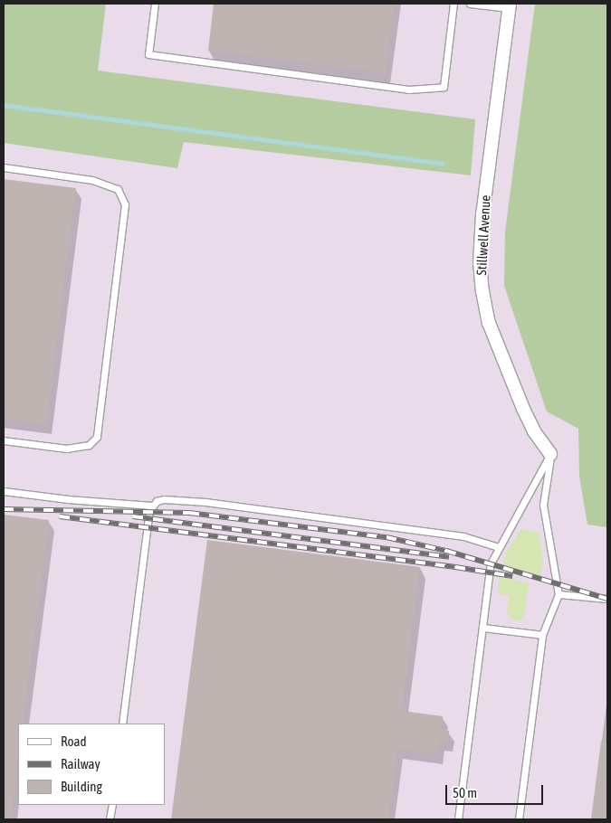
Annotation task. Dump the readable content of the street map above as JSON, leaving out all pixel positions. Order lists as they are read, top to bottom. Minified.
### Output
{"streets":{"street":["Stillwell Avenue"]},"legend":["Road","Railway","Building"],"scale_bar":"50 m"}
